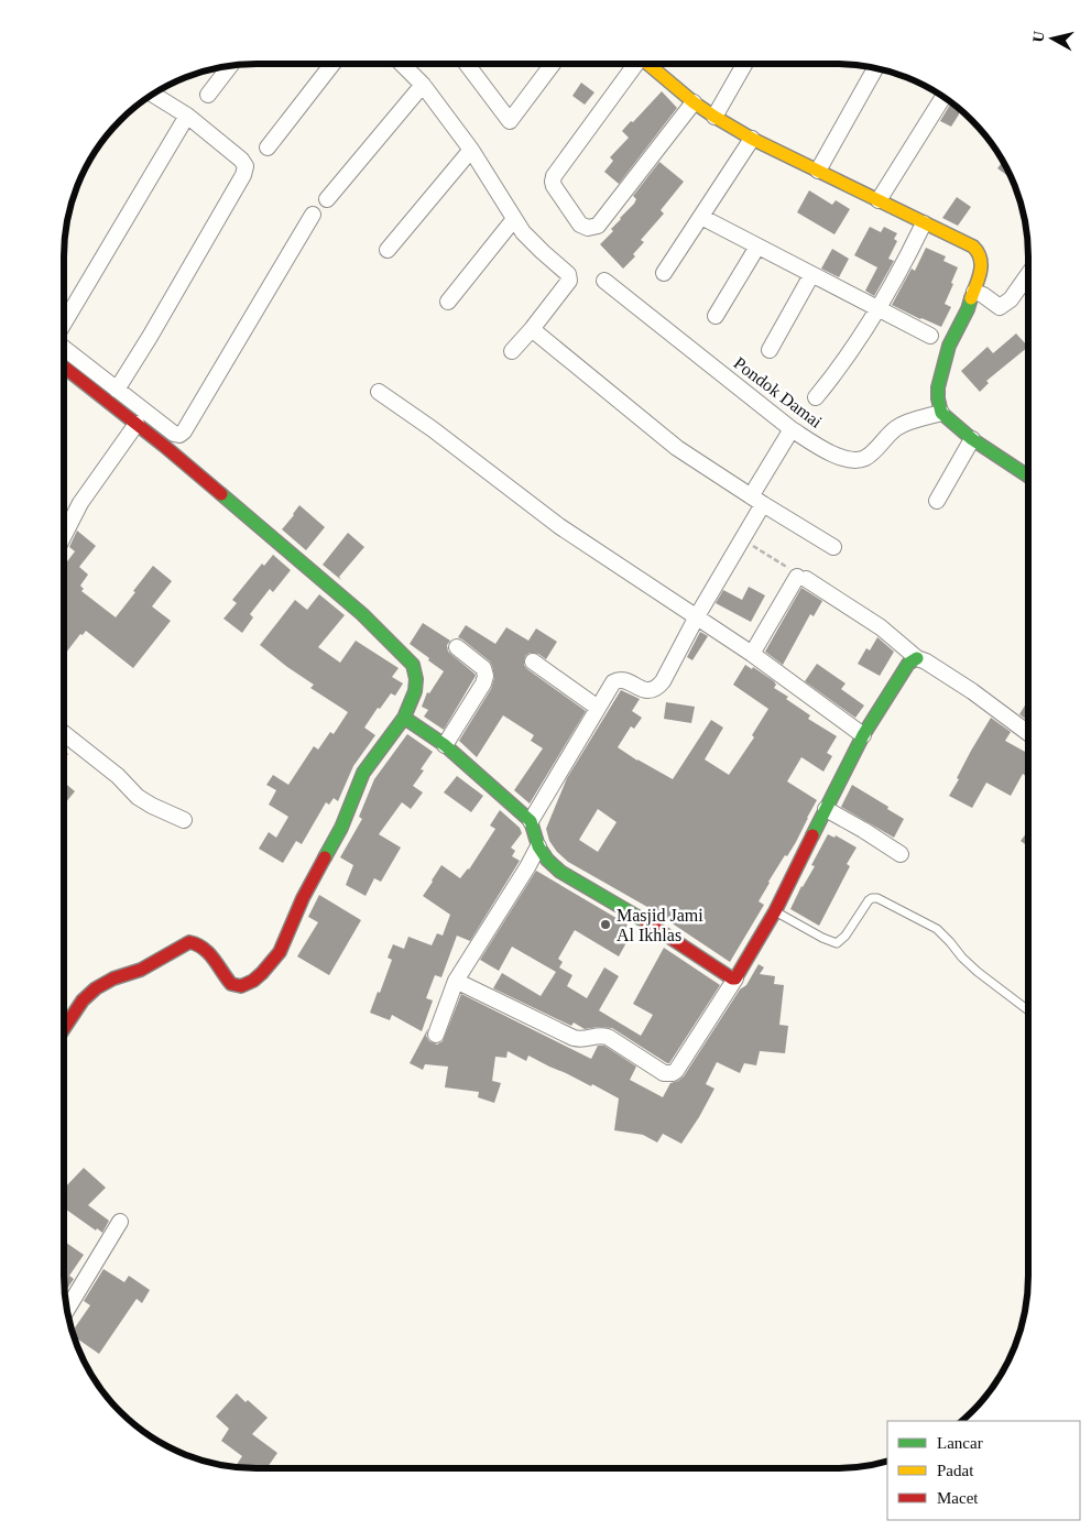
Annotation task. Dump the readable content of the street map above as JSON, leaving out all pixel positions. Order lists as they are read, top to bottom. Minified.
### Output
{"streets":{"street":["Pondok Damai"]},"places":["Masjid Jami Al Ikhlas"],"legend":["Lancar","Padat","Macet"],"north":"left"}
